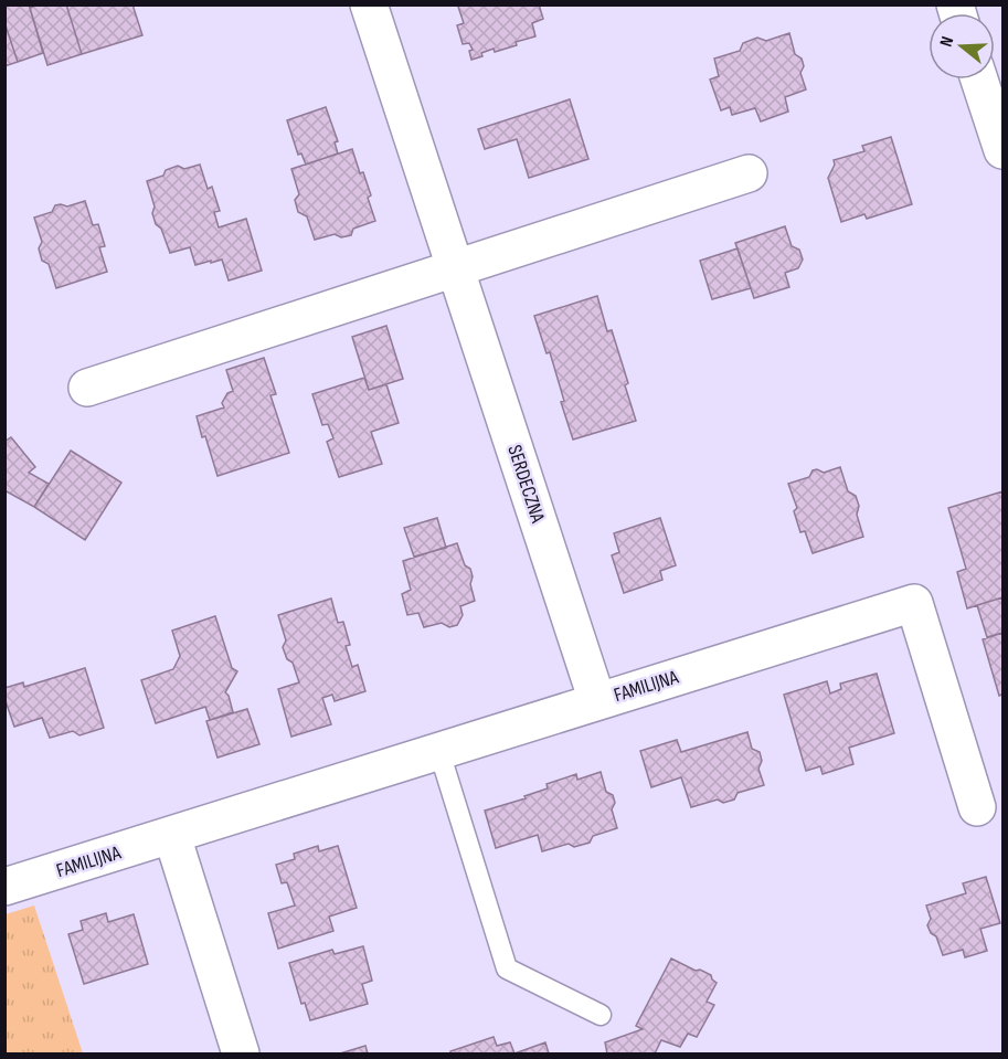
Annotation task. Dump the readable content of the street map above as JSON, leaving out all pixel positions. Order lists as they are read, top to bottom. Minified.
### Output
{"streets":{"street":["SERDECZNA","FAMILIJNA"]},"crossings":[["SERDECZNA","FAMILIJNA"]],"north":"left"}
